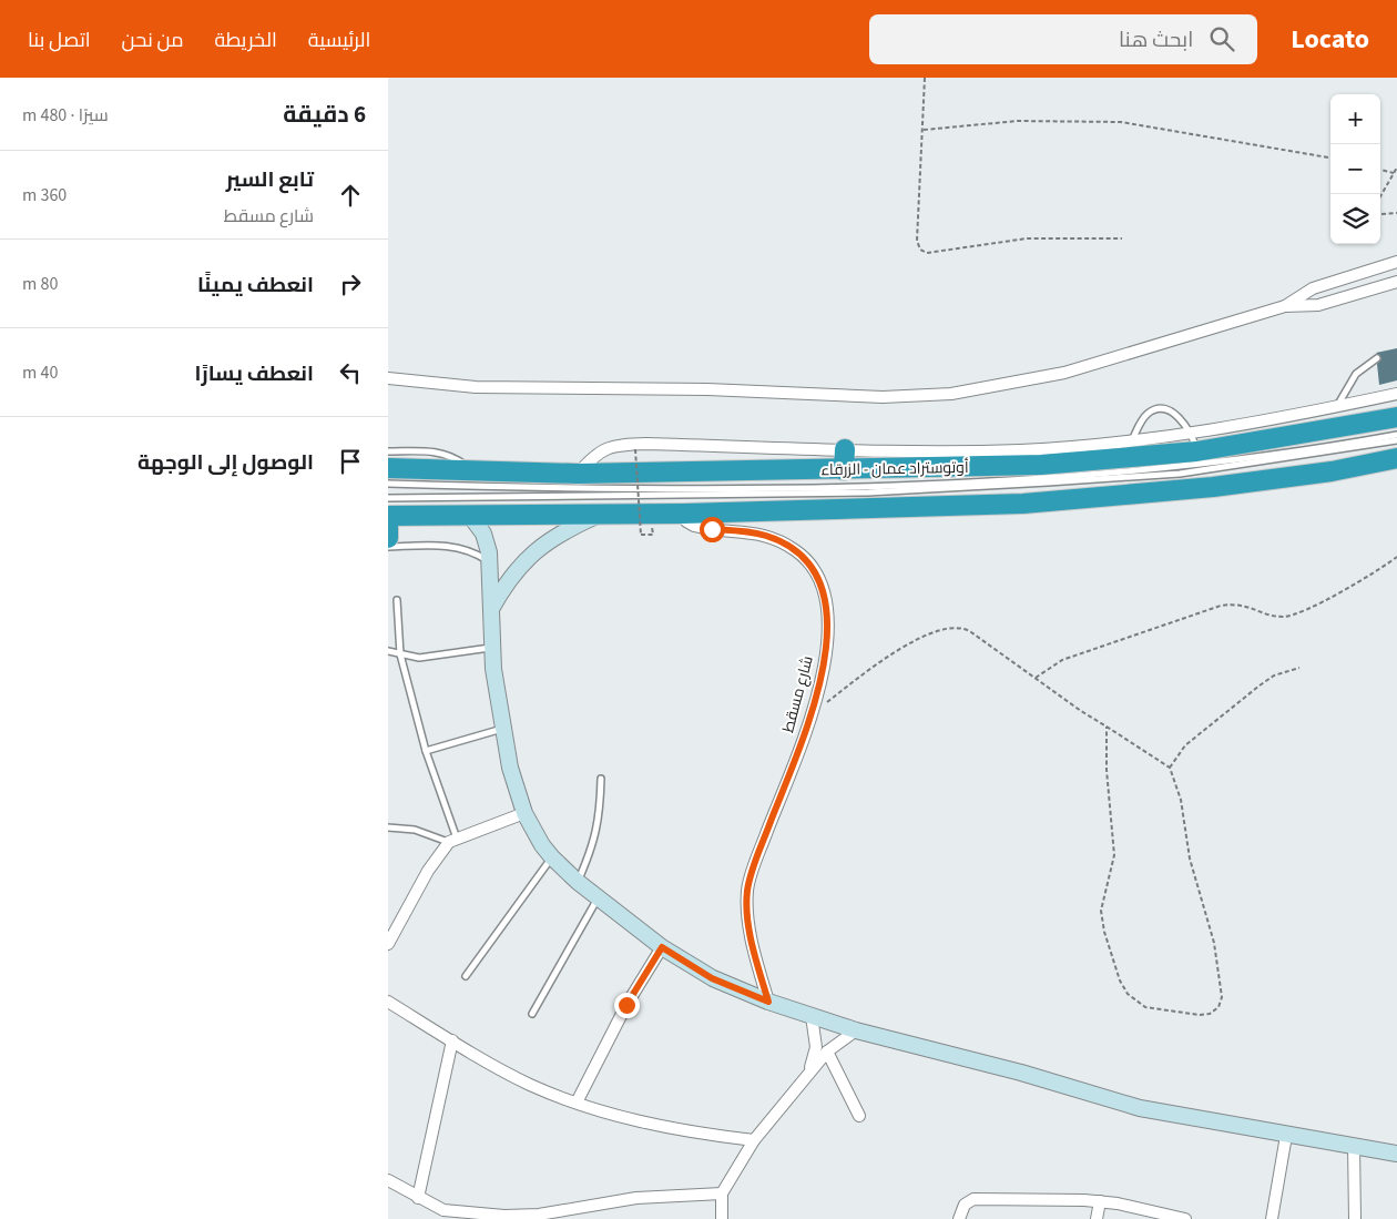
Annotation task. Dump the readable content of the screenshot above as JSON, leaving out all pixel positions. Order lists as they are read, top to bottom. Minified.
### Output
{"streets":{"highway":["أوتوستراد عمان - الزرقاء"],"street":["شارع مسقط"]},"page":{"header":"Locato","search":"ابحث هنا","nav":["الرئيسية","الخريطة","من نحن","اتصل بنا"],"heading":["6 دقيقة","سيرًا · 480 m"],"map_buttons":["+","−"],"list":[["تابع السير","شارع مسقط","360 m"],["انعطف يمينًا","80 m"],["انعطف يسارًا","40 m"],"الوصول إلى الوجهة"]}}
